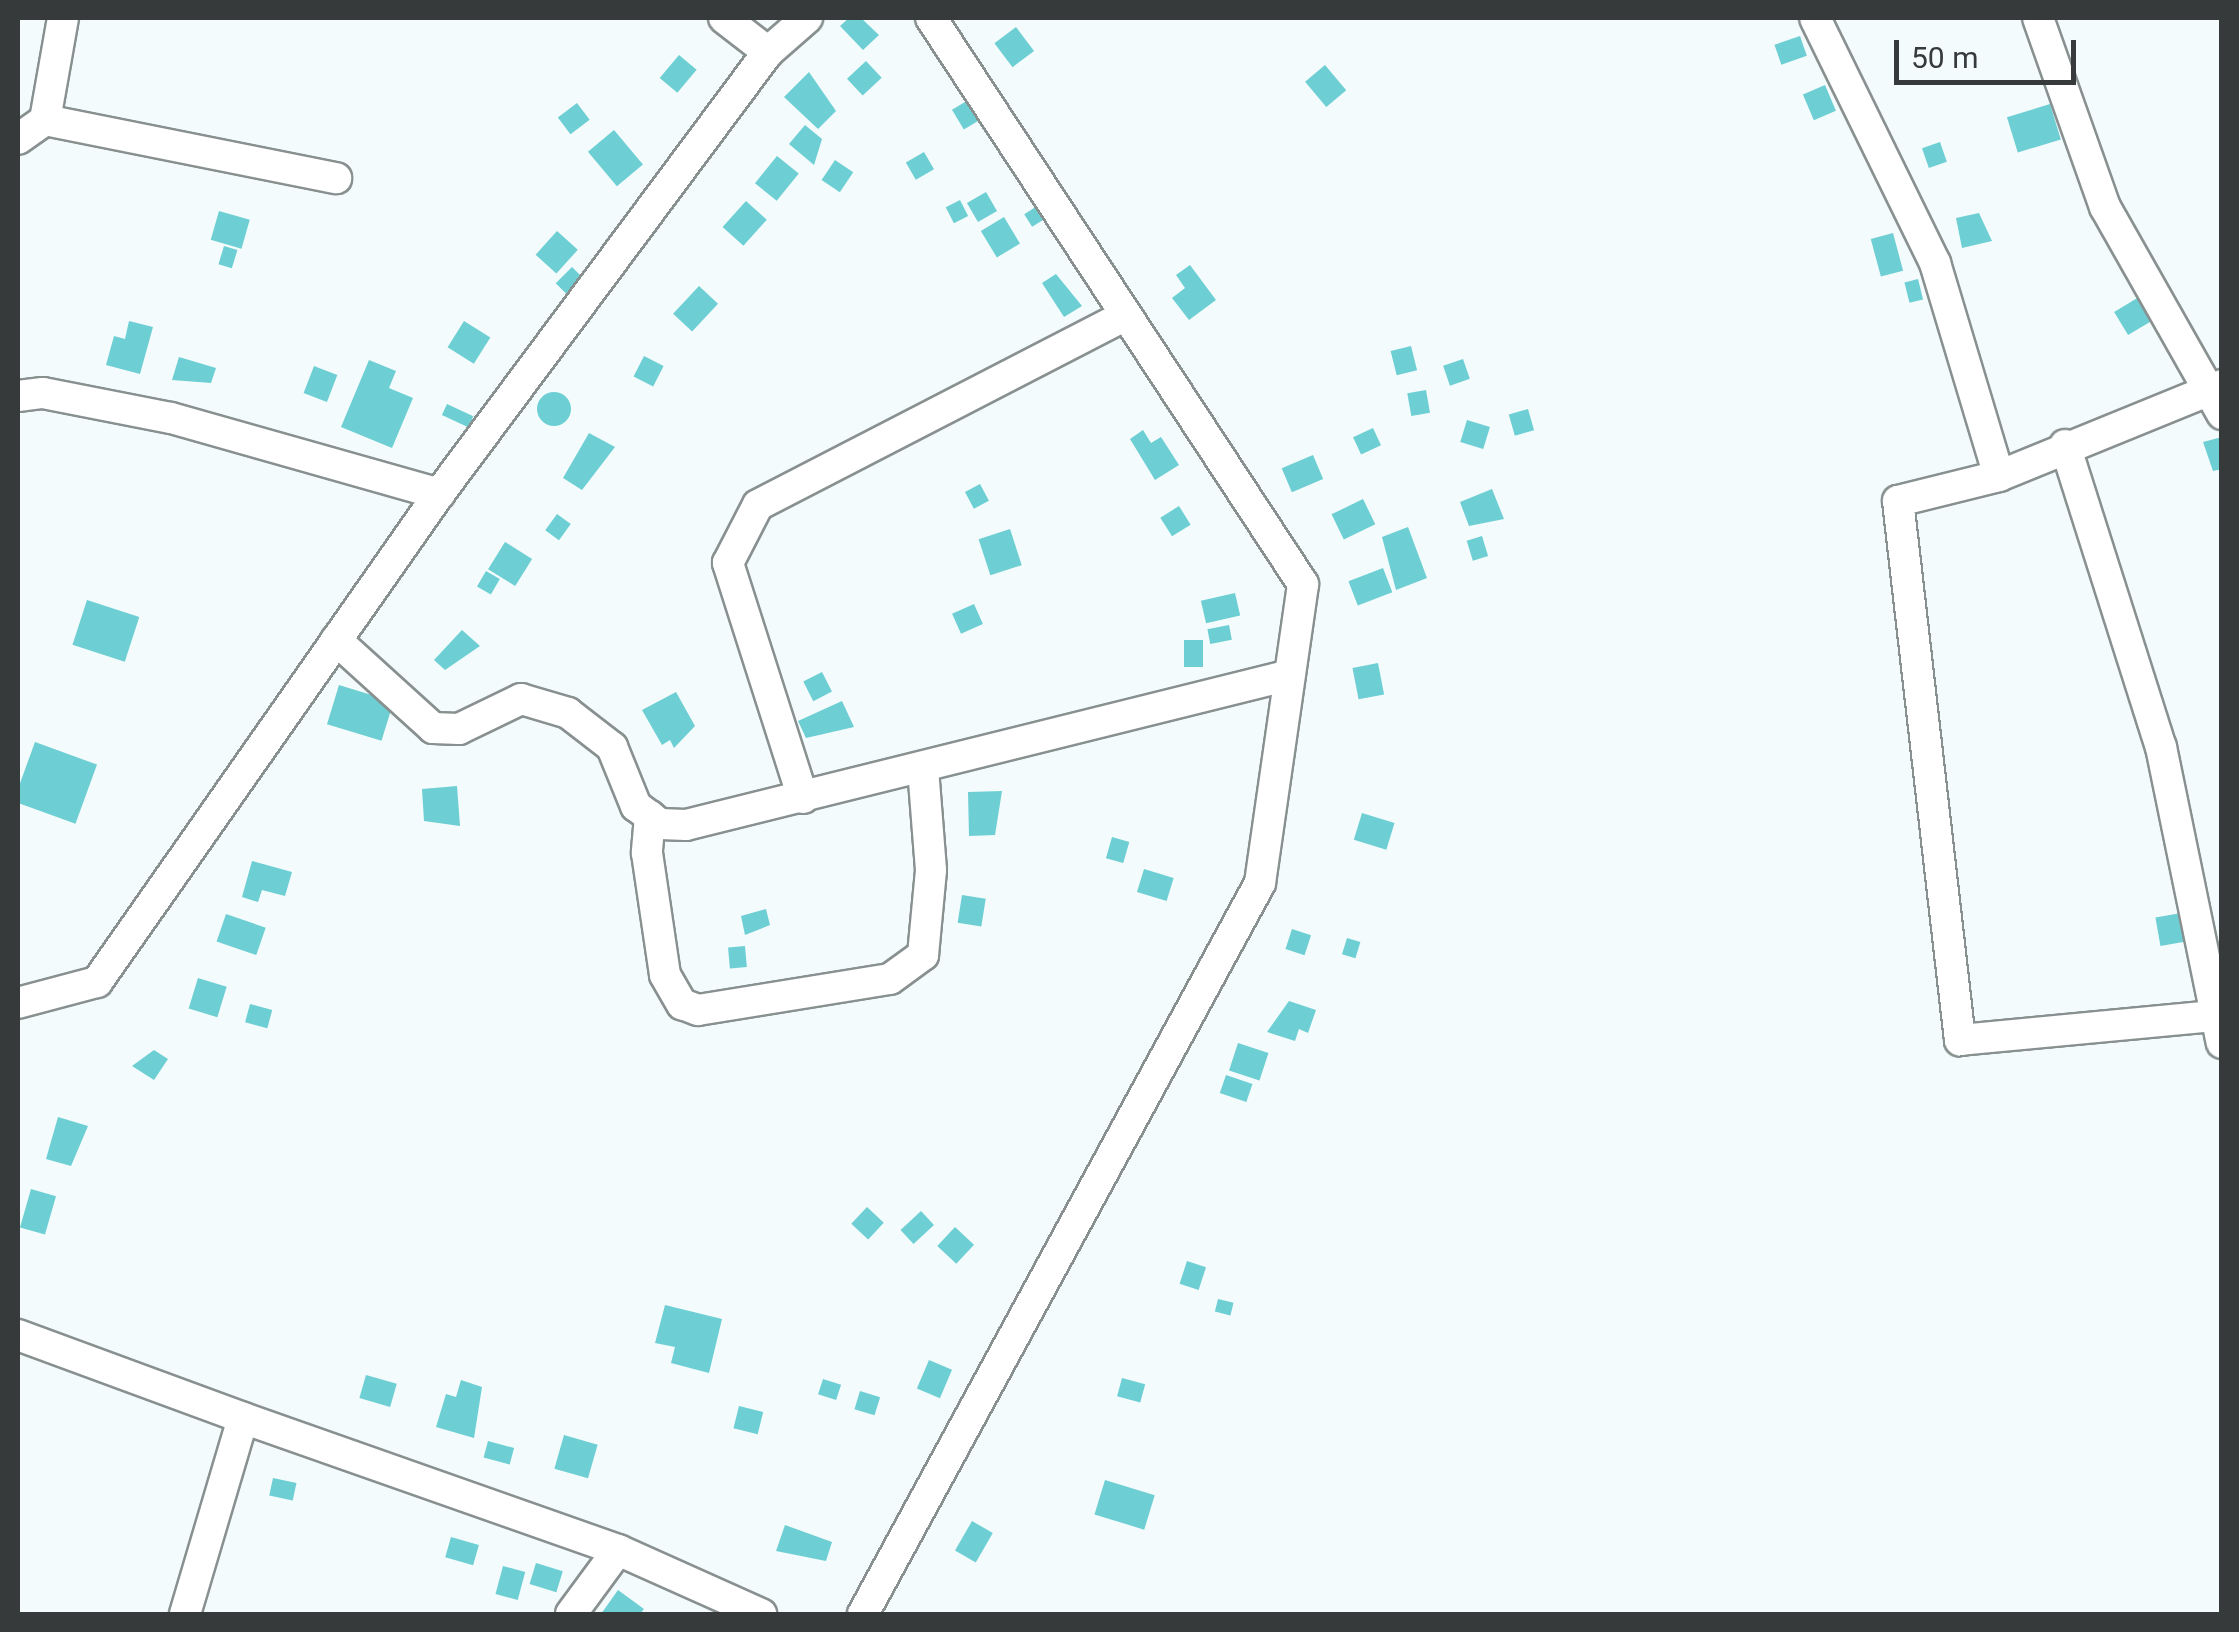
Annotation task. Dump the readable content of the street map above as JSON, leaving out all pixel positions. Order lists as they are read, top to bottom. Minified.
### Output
{"scale_bar":"50 m"}
